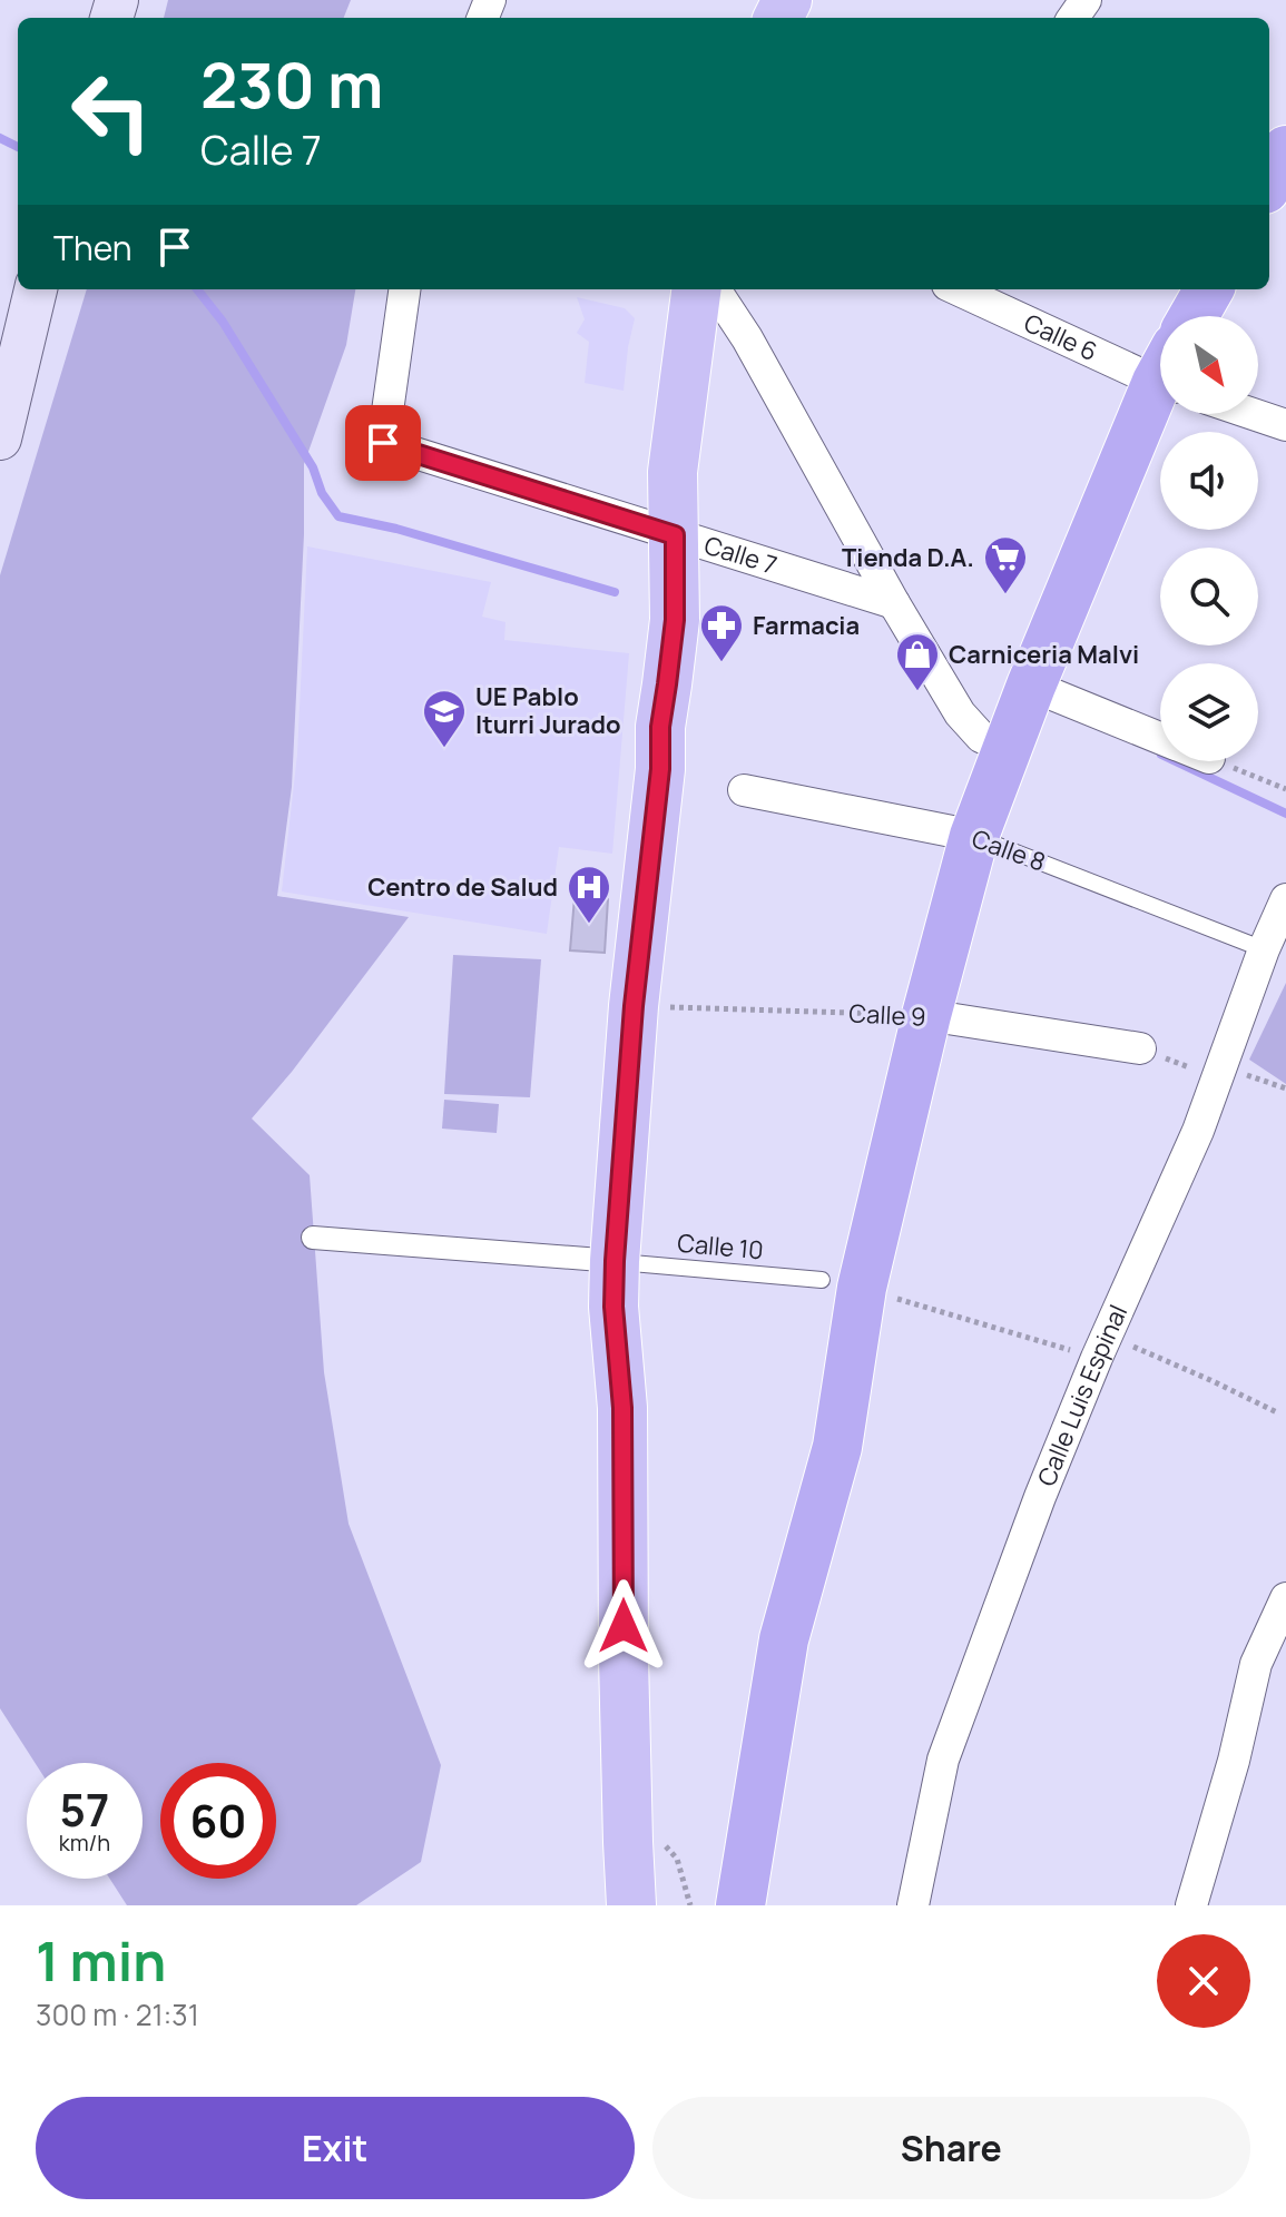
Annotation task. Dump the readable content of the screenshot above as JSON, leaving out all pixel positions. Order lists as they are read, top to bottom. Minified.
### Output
{"streets":{"street":["Calle 6","Calle 7","Calle 8","Calle 9","Calle Luis Espinal"],"lane":["Calle 10"]},"crossings":[["Calle 8","Calle Luis Espinal"]],"places":{"supermarket":["Tienda D.A."],"pharmacy":["Farmacia"],"shop":["Carniceria Malvi"],"school or university":["UE Pablo Iturri Jurado"],"hospital":["Centro de Salud"]},"north":"bottom right","page":{"turn":["230 m","Calle 7"],"then":"Then","speed":"57 km/h","limit":"60","heading":["1 min","300 m · 21:31"],"buttons":["Exit","Share"]}}
